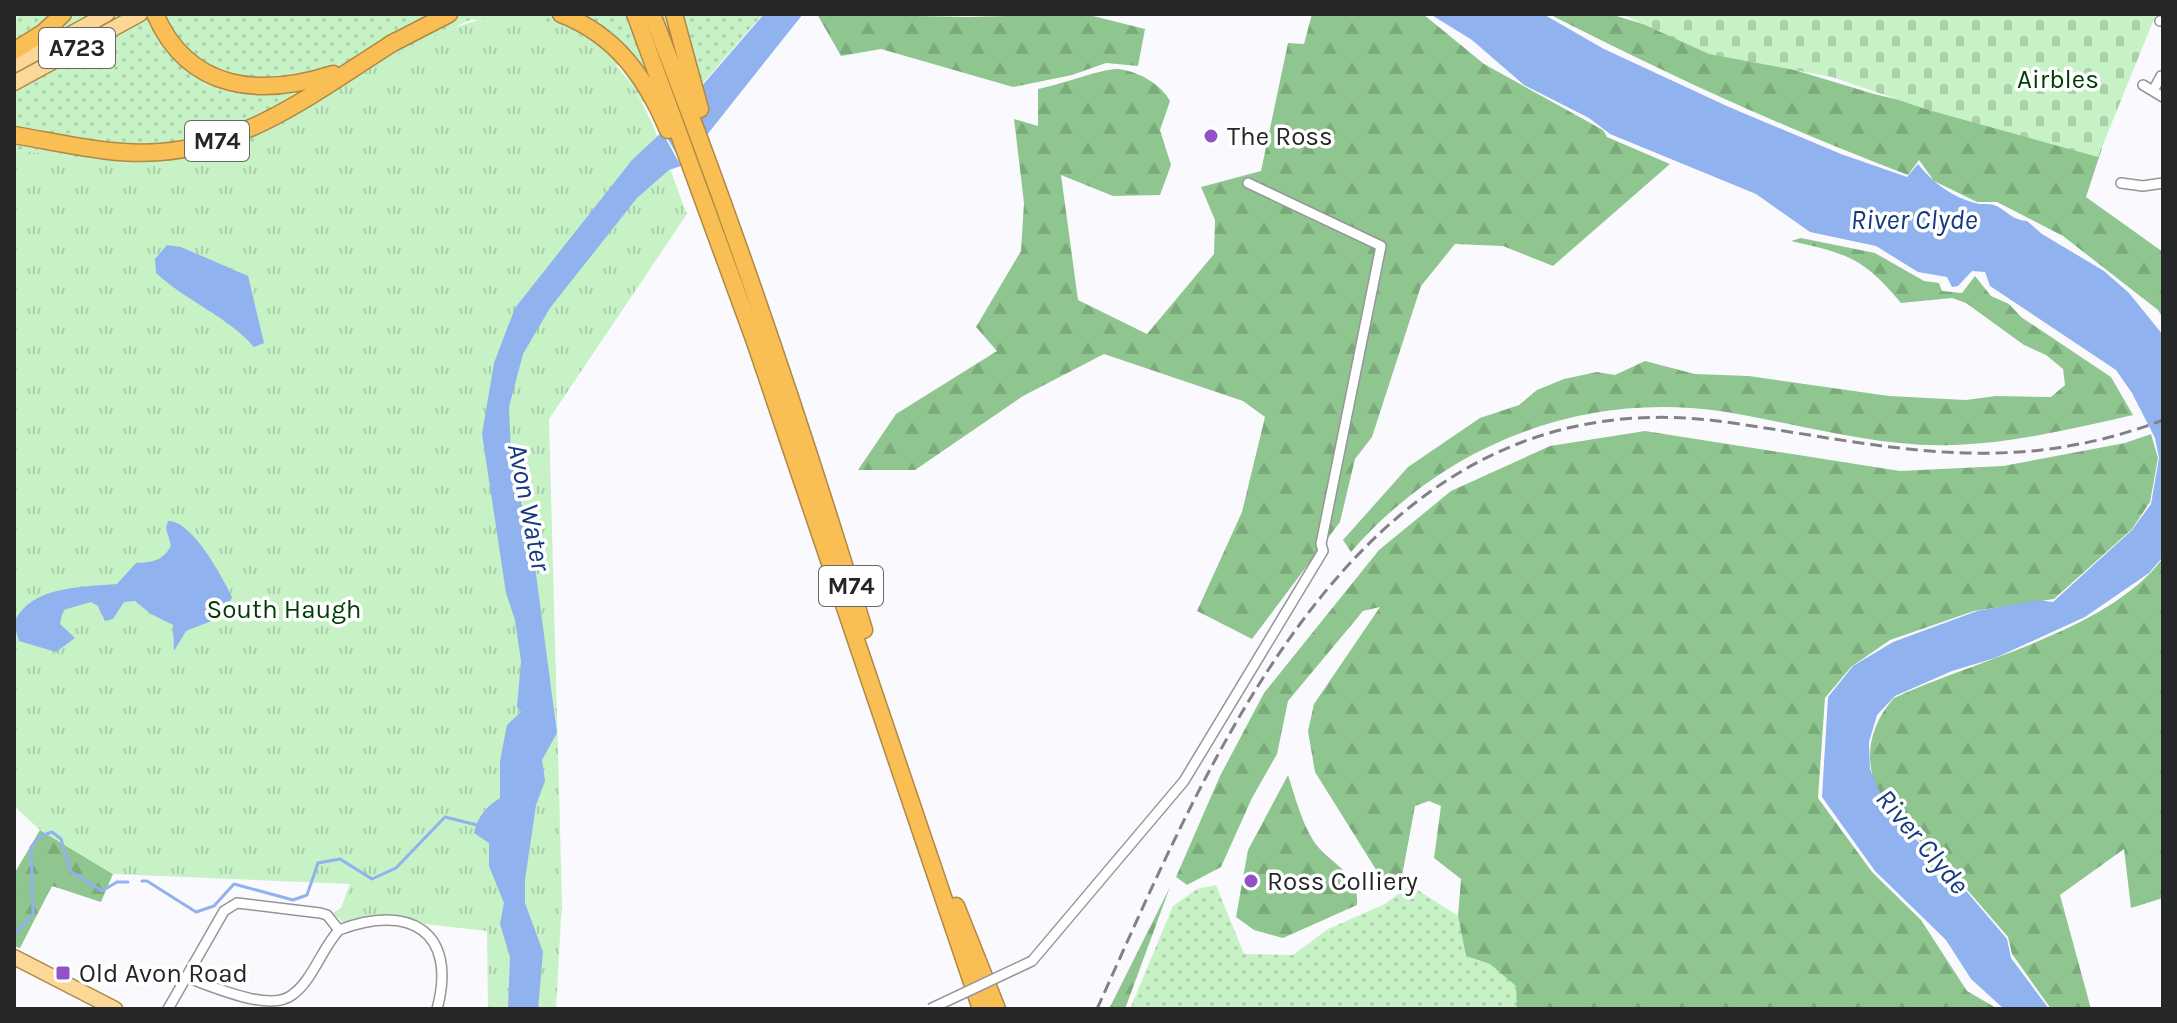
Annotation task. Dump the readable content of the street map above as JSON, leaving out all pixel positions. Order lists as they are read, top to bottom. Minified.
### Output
{"streets":{"highway":["M74"],"main road":["A723"]},"water":["River Clyde","Avon Water"],"parks":["Airbles","South Haugh"],"places":{"other":["The Ross","Ross Colliery"],"transit":["Old Avon Road"]}}
